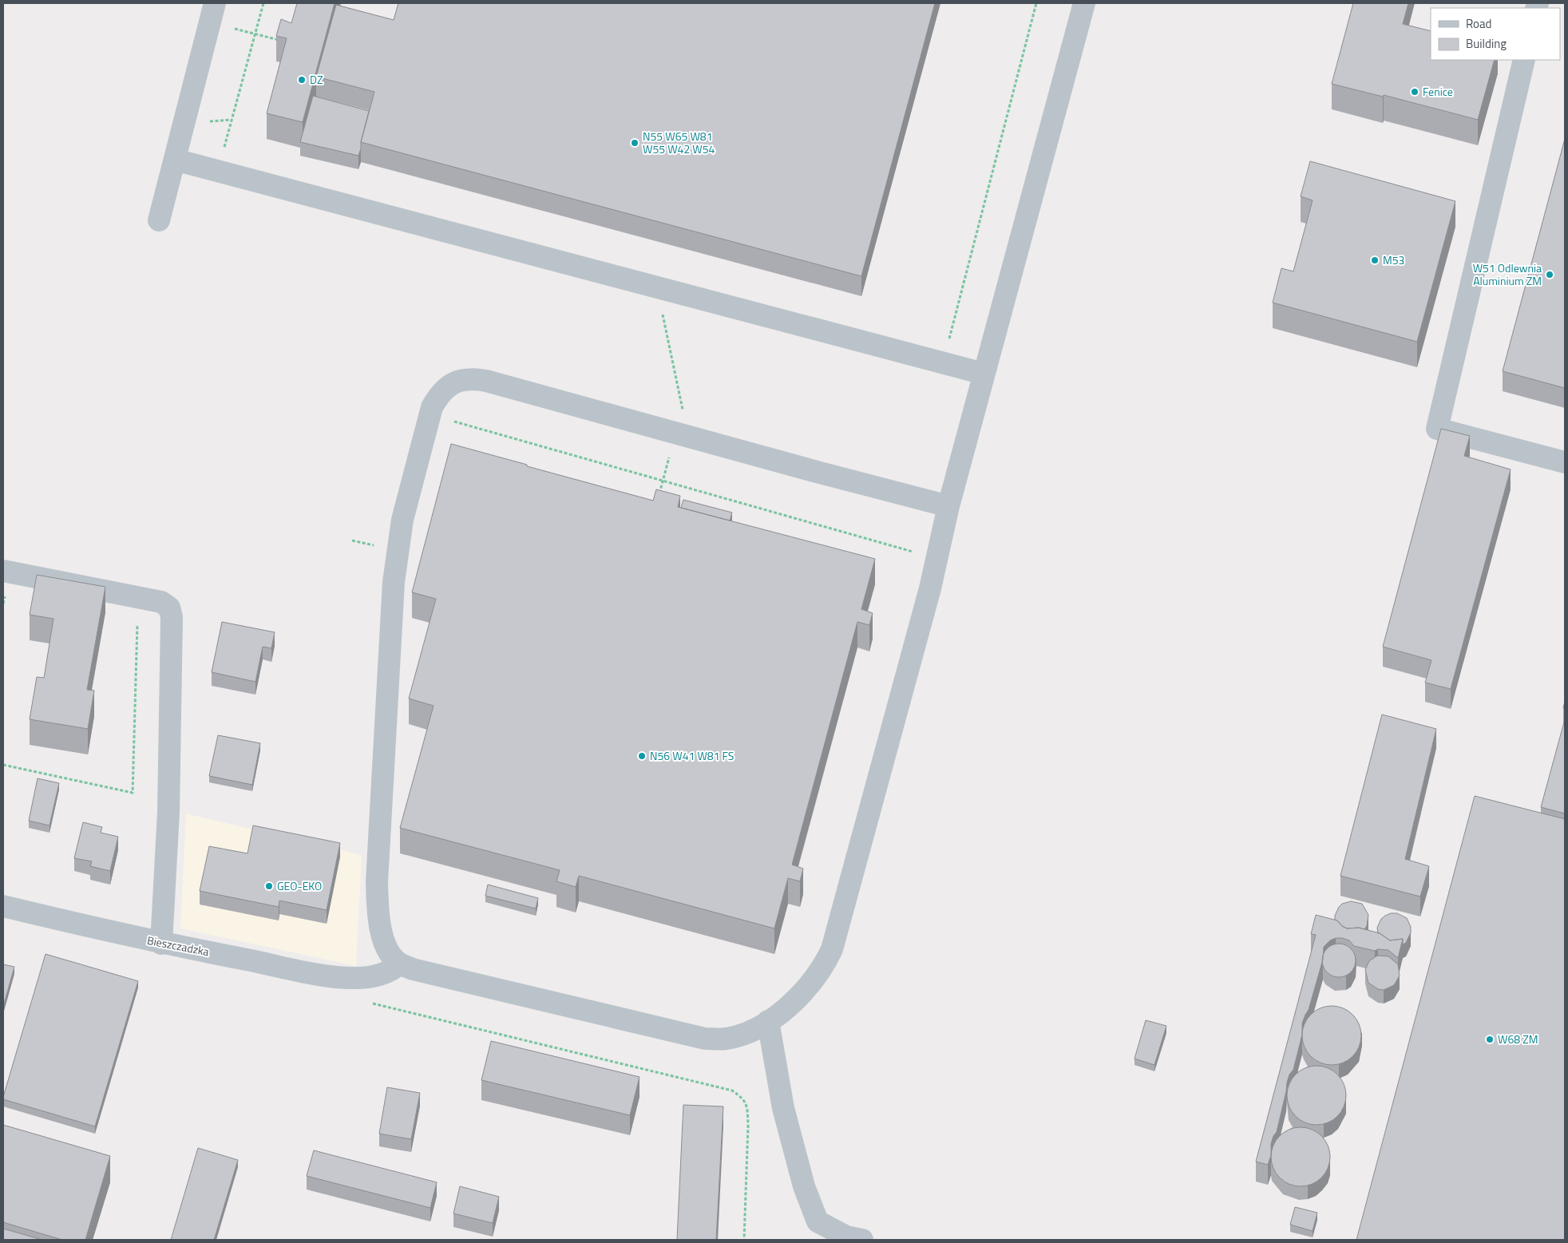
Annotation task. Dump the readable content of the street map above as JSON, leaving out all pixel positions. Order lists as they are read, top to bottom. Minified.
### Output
{"streets":{"street":["Bieszczadzka"]},"places":["DZ","Fenice","N55 W65 W81 W55 W42 W54","M53","W51 Odlewnia Aluminium ZM","N56 W41 W81 FS","GEO-EKO","W68 ZM"],"legend":["Road","Building"]}
